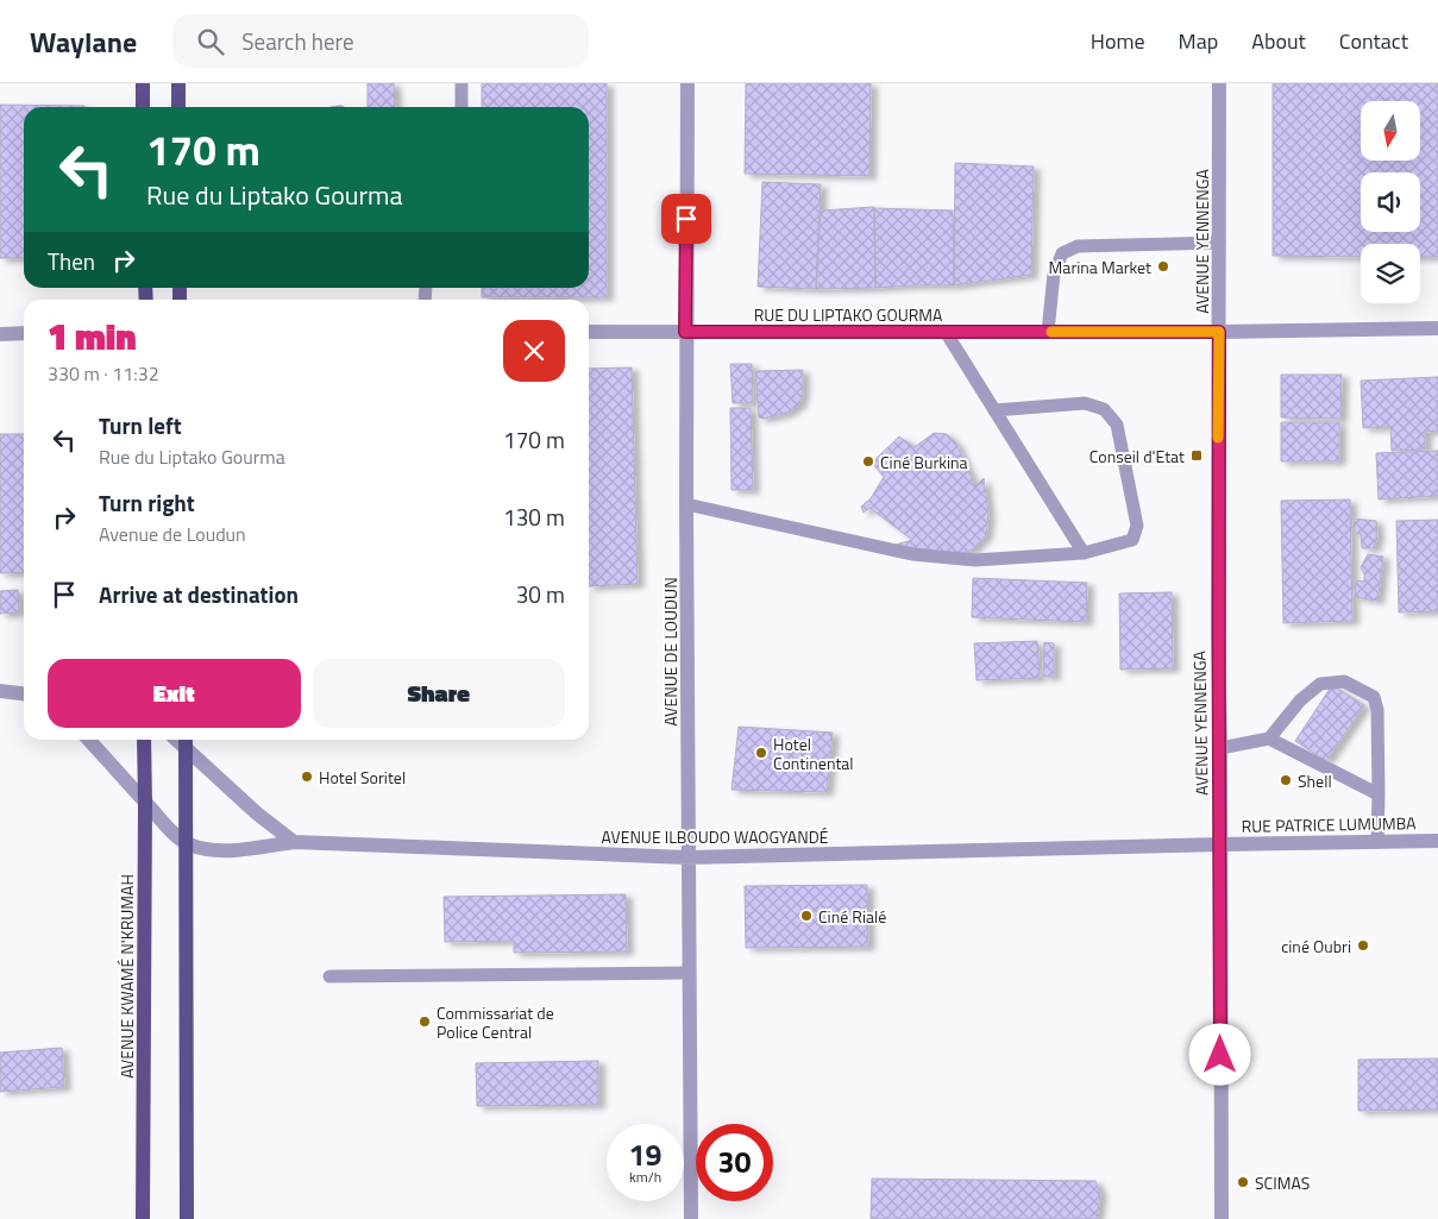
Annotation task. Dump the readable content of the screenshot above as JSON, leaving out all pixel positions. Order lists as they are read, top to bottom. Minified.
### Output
{"streets":{"main road":["AVENUE KWAMÉ N'KRUMAH"],"street":["AVENUE YENNENGA","RUE DU LIPTAKO GOURMA","AVENUE DE LOUDUN","RUE PATRICE LUMUMBA","AVENUE ILBOUDO WAOGYANDÉ"]},"crossings":[["AVENUE YENNENGA","RUE DU LIPTAKO GOURMA"],["AVENUE YENNENGA","RUE PATRICE LUMUMBA"],["AVENUE YENNENGA","AVENUE ILBOUDO WAOGYANDÉ"],["RUE DU LIPTAKO GOURMA","AVENUE DE LOUDUN"],["AVENUE DE LOUDUN","AVENUE ILBOUDO WAOGYANDÉ"],["RUE PATRICE LUMUMBA","AVENUE ILBOUDO WAOGYANDÉ"]],"places":{"other":["Marina Market","Ciné Burkina","Hotel Continental","Hotel Soritel","Shell","Ciné Rialé","ciné Oubri","Commissariat de Police Central","SCIMAS"],"transit":["Conseil d'Etat"]},"north":"bottom","page":{"header":"Waylane","search":"Search here","nav":["Home","Map","About","Contact"],"turn":["170 m","Rue du Liptako Gourma"],"then":"Then","heading":["1 min","330 m · 11:32"],"list":[{"name":"Turn left","note":"Rue du Liptako Gourma","value":"170 m"},{"name":"Turn right","note":"Avenue de Loudun","value":"130 m"},{"name":"Arrive at destination","value":"30 m"}],"buttons":["Exit","Share"],"speed":"19 km/h","limit":"30"}}
